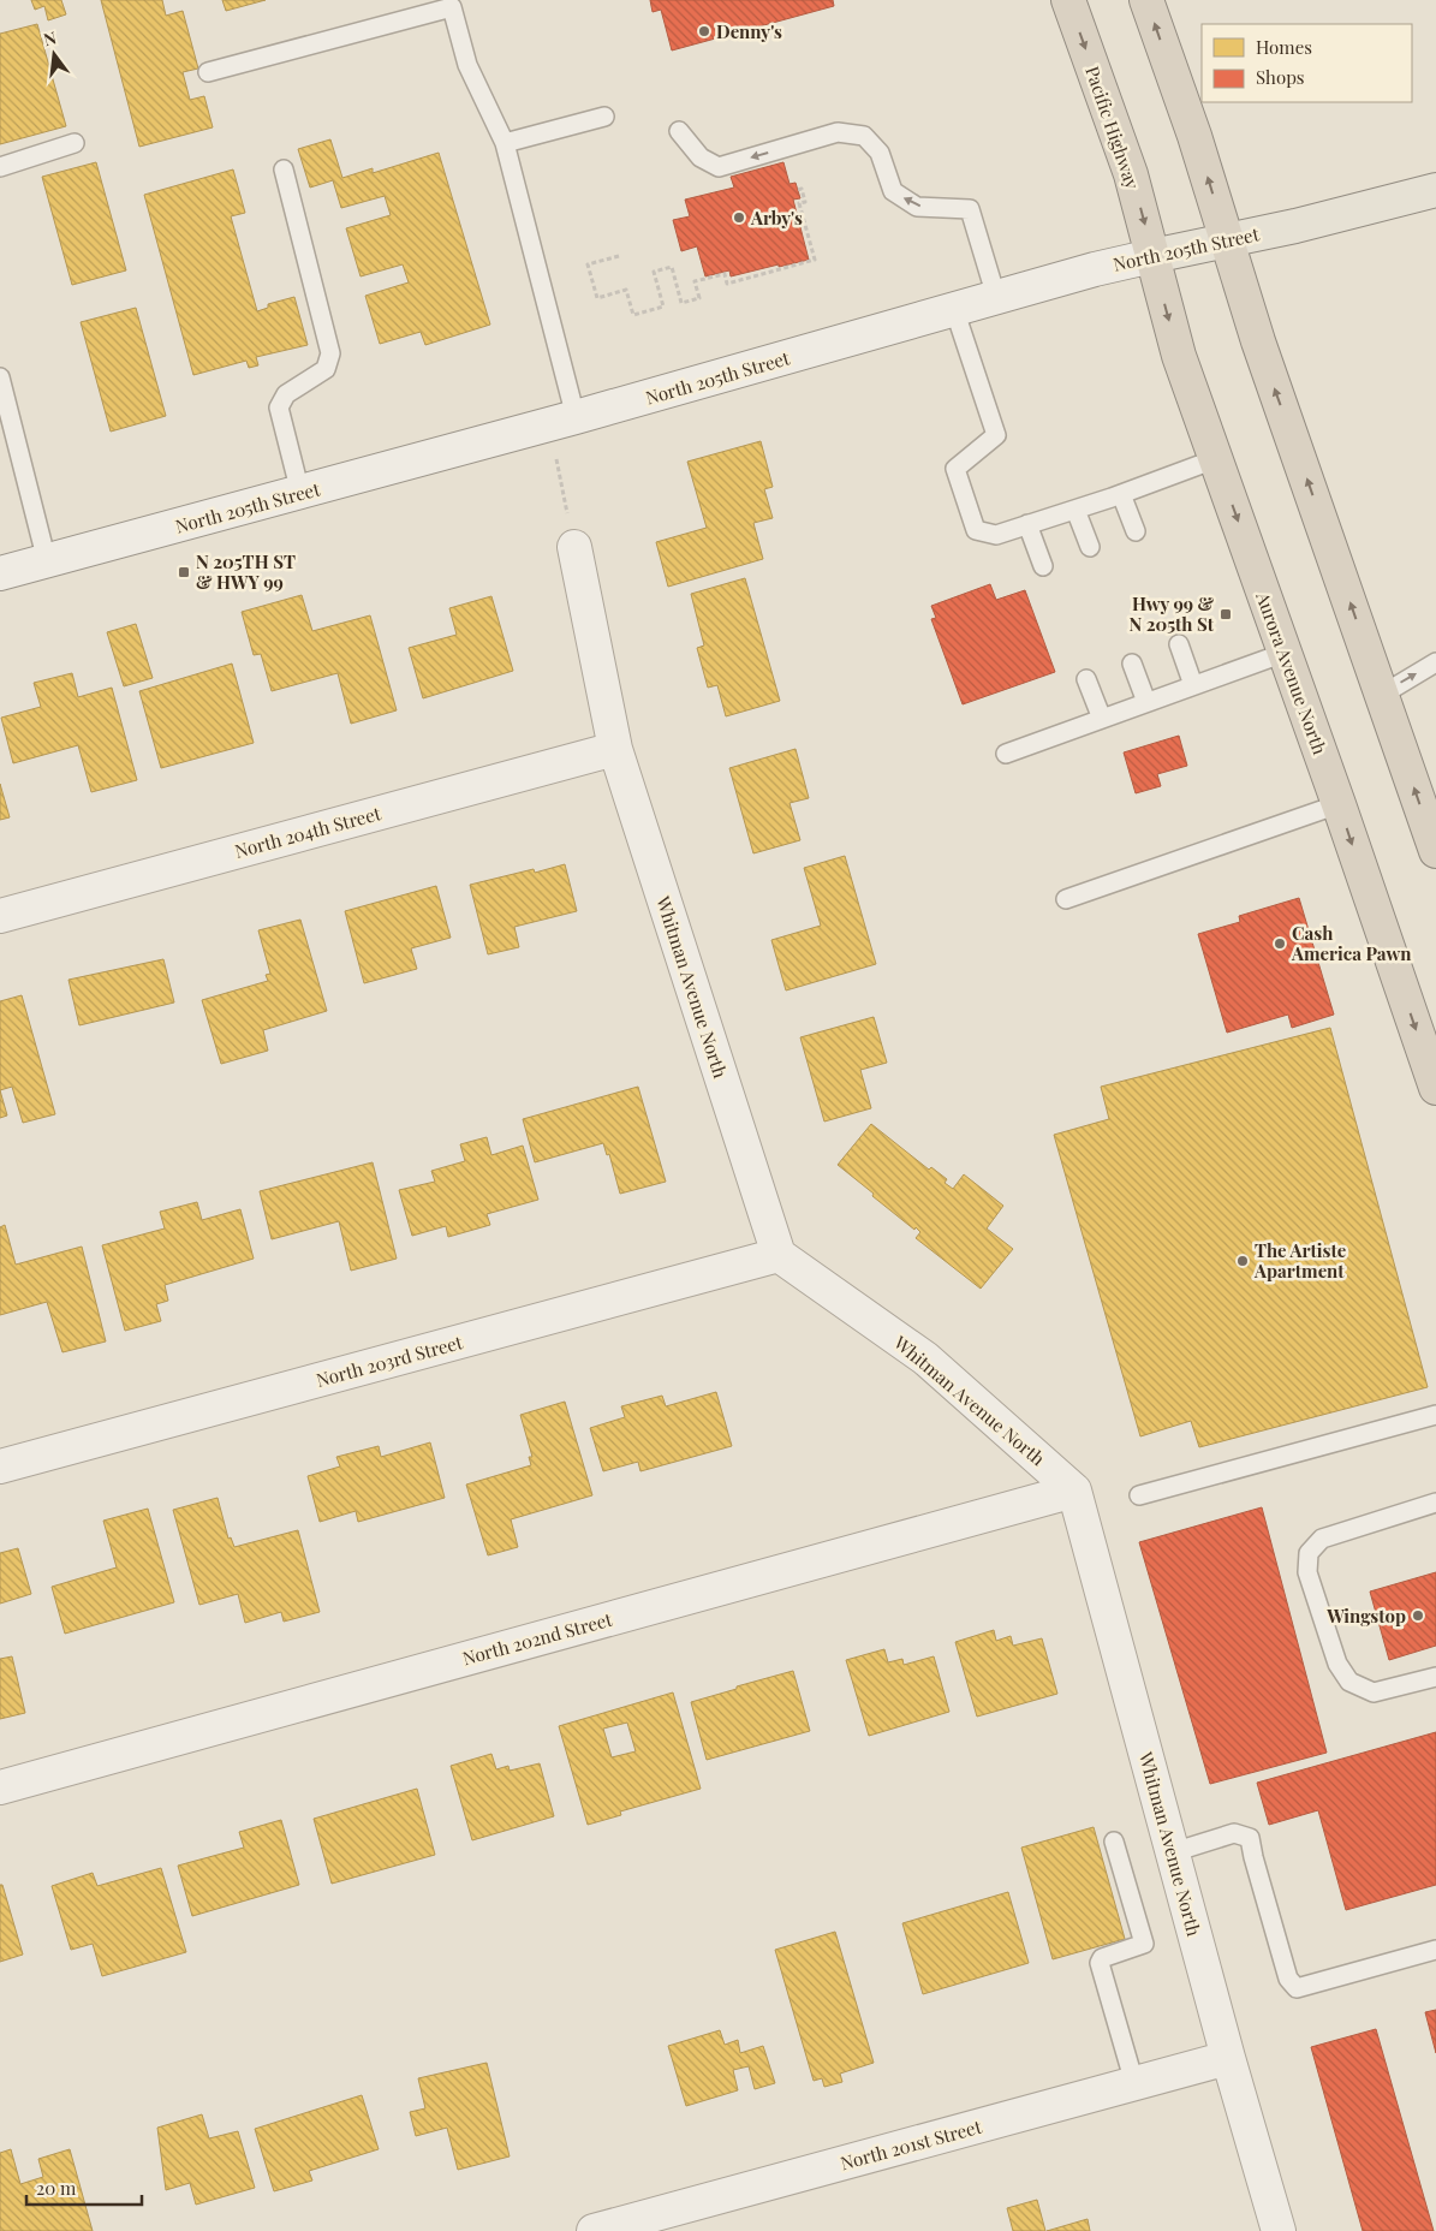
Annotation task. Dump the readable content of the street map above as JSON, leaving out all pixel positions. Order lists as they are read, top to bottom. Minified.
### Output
{"streets":{"highway":["Pacific Highway","Aurora Avenue North"],"main road":["North 205th Street"],"street":["North 204th Street","Whitman Avenue North","North 203rd Street","North 202nd Street","North 201st Street"]},"crossings":[["Pacific Highway","North 205th Street"],["Pacific Highway","Aurora Avenue North"],["North 205th Street","Aurora Avenue North"],["North 204th Street","Whitman Avenue North"],["Whitman Avenue North","North 203rd Street"],["Whitman Avenue North","North 202nd Street"],["Whitman Avenue North","North 201st Street"]],"places":{"other":["Denny's","Arby's","Cash America Pawn","The Artiste Apartment","Wingstop"],"transit":["N 205TH ST & HWY 99","Hwy 99 & N 205th St"]},"legend":["Homes","Shops"],"scale_bar":"20 m","north":"top"}
